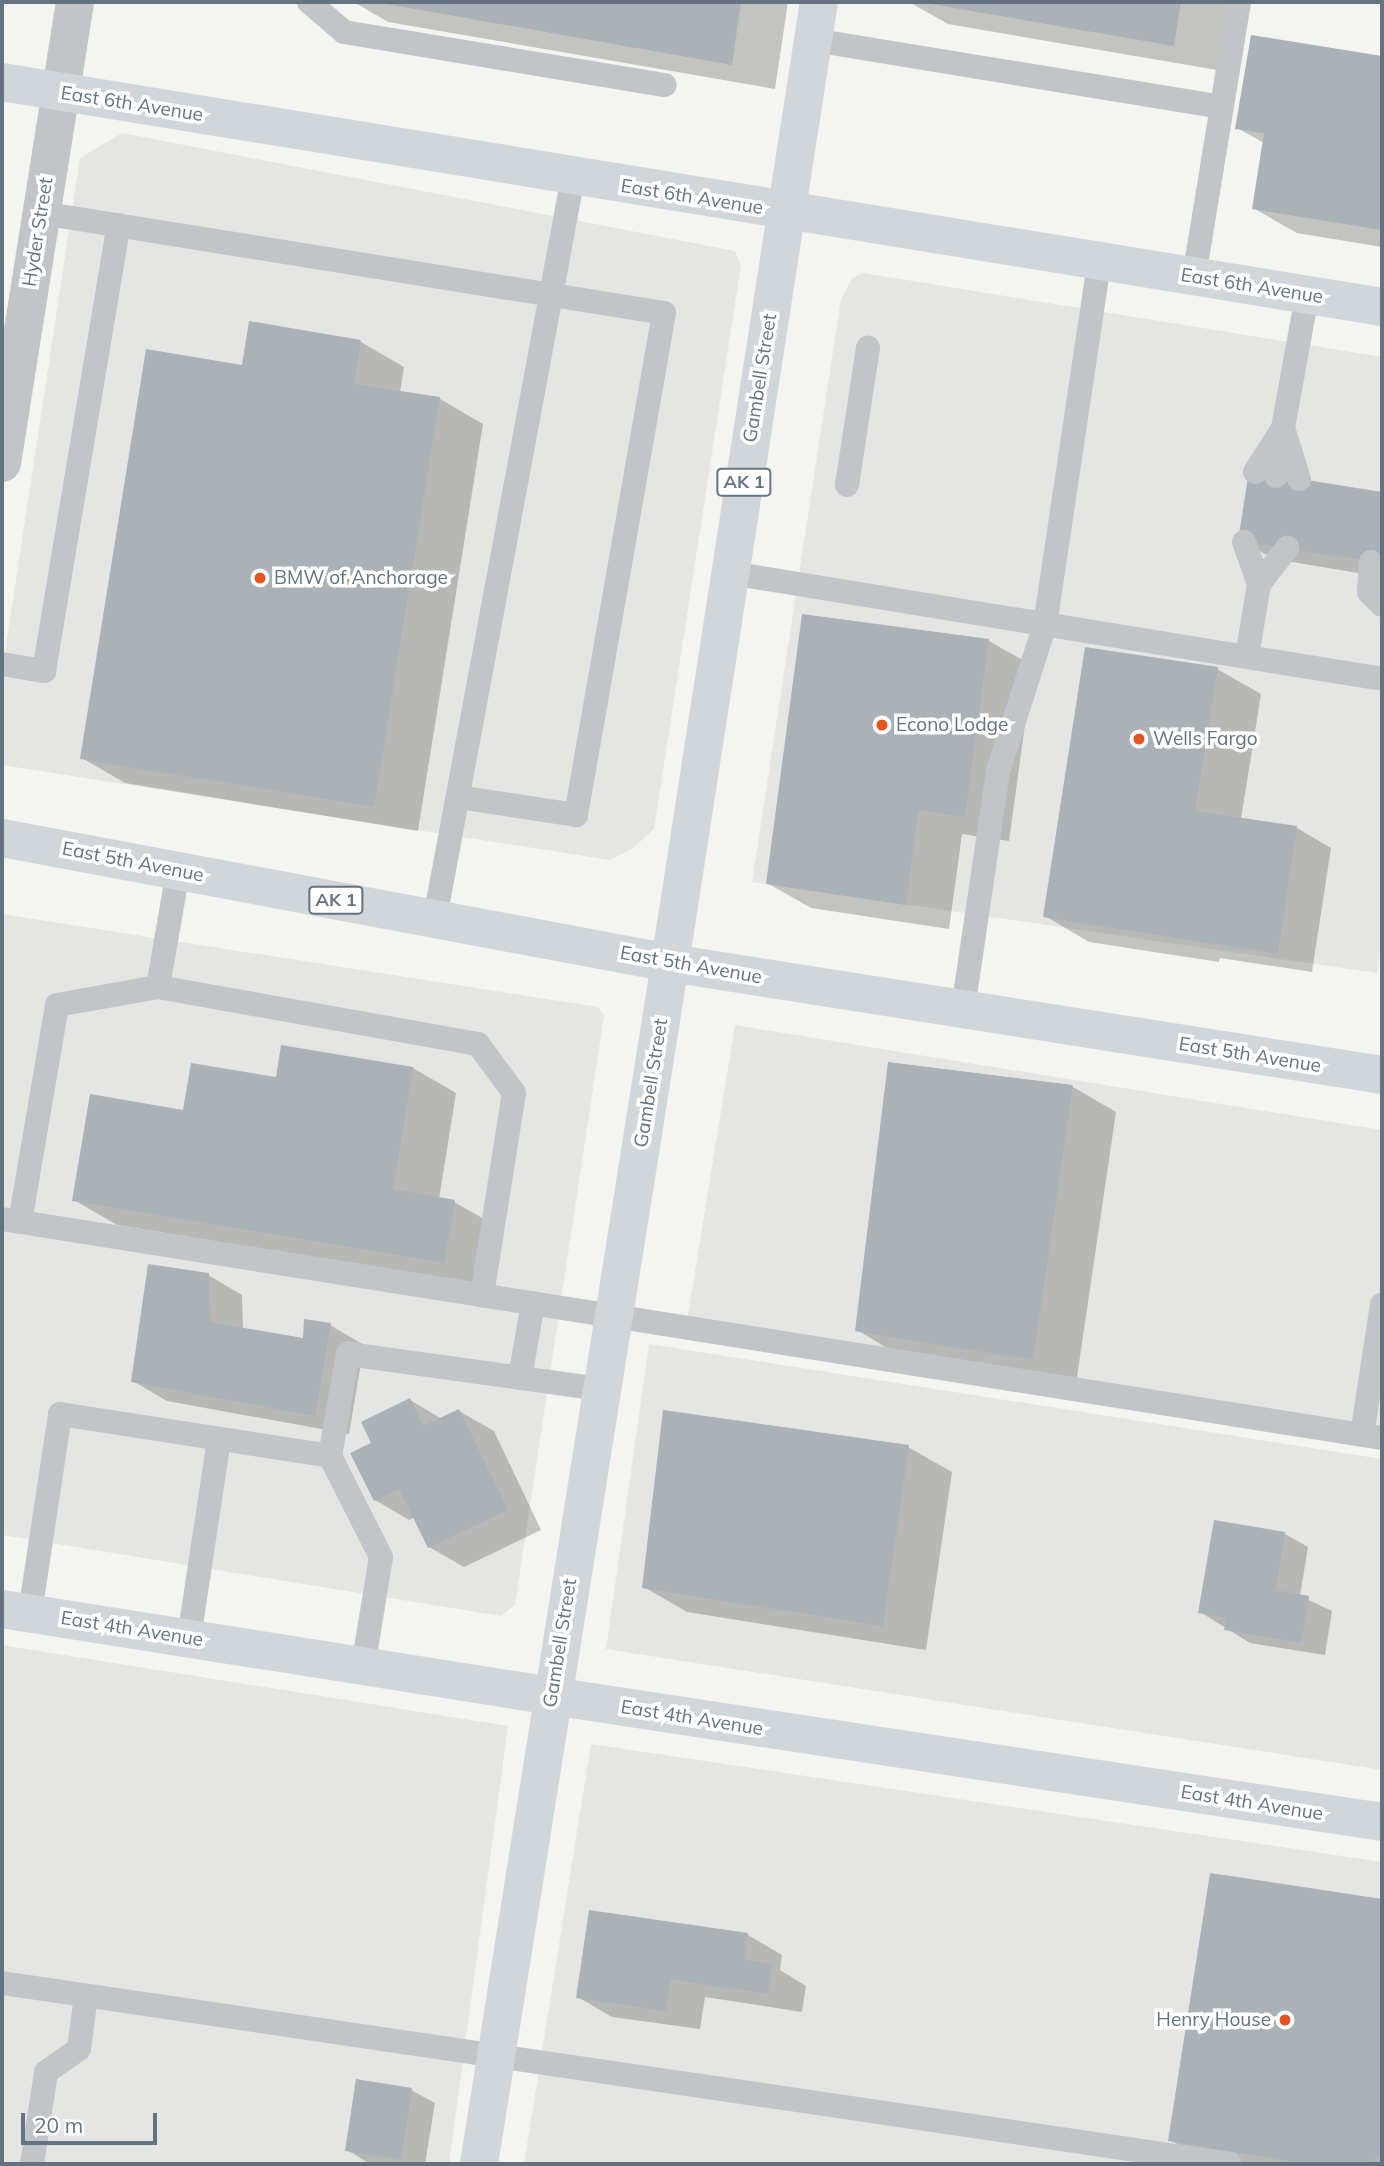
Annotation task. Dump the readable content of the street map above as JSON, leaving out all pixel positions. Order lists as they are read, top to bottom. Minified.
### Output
{"streets":{"main road":["East 6th Avenue","Gambell Street","AK 1","East 5th Avenue","East 4th Avenue"],"street":["Hyder Street"]},"crossings":[["East 6th Avenue","Hyder Street"],["East 6th Avenue","Gambell Street"],["Gambell Street","East 5th Avenue"],["Gambell Street","East 4th Avenue"]],"places":["BMW of Anchorage","Econo Lodge","Wells Fargo","Henry House"],"scale_bar":"20 m"}
